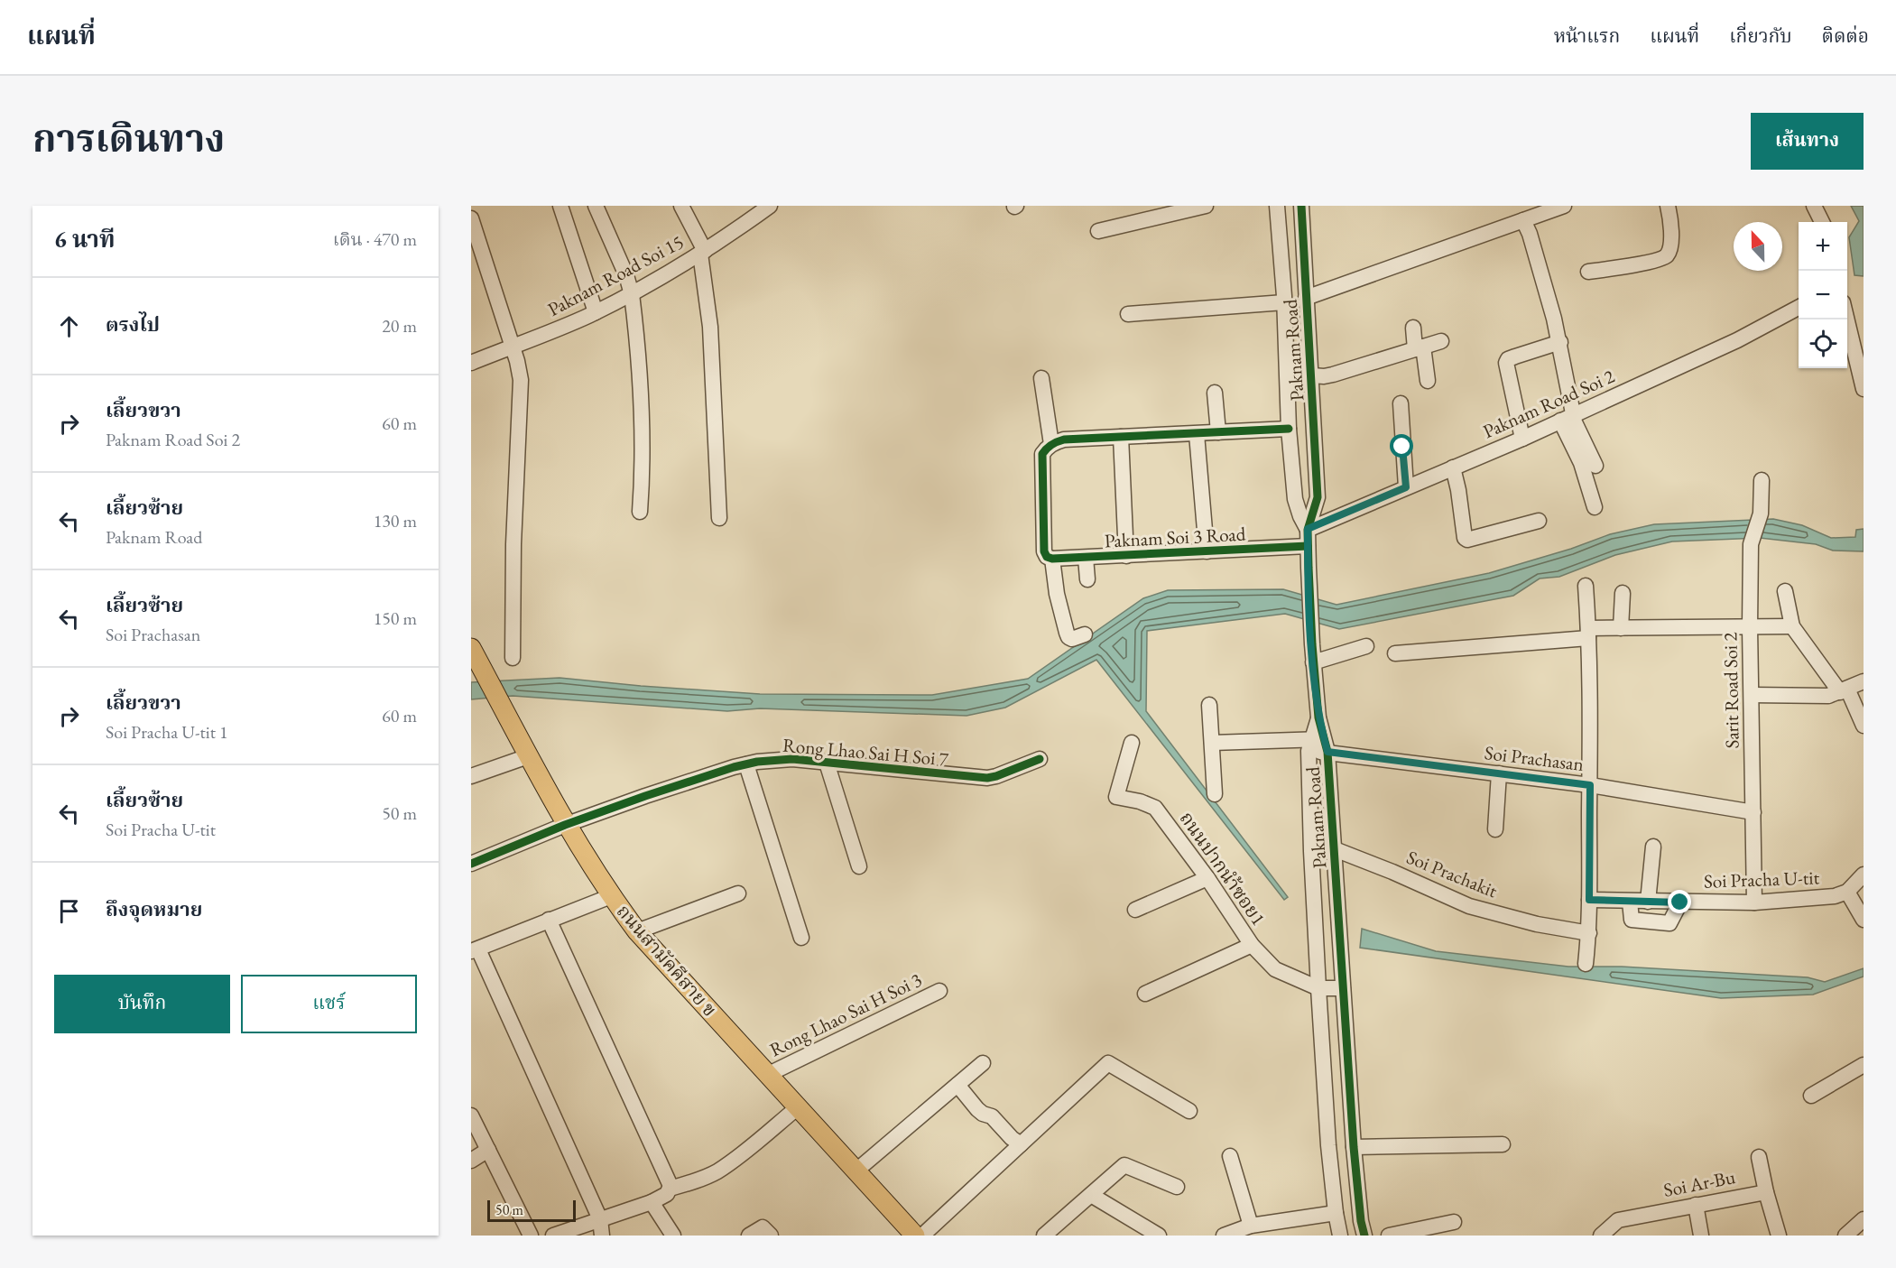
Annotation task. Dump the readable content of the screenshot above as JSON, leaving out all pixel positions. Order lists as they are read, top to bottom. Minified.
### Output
{"streets":{"main road":["ถนนสามัคคีสาย ข"],"street":["Paknam Road Soi 15","Paknam Road","Paknam Road Soi 2","Paknam Soi 3 Road","Sarit Road Soi 2","Rong Lhao Sai H Soi 7","Soi Prachasan","ถนนปากนำ้ซอย1","Soi Prachakit","Soi Pracha U-tit","Rong Lhao Sai H Soi 3","Soi Ar-Bu"]},"crossings":[["Paknam Road","Paknam Road Soi 2"],["Paknam Road","Paknam Soi 3 Road"],["Paknam Road","Soi Prachasan"],["Paknam Road","ถนนปากนำ้ซอย1"],["Paknam Road","Soi Prachakit"],["Sarit Road Soi 2","Soi Prachasan"],["Sarit Road Soi 2","Soi Pracha U-tit"],["Rong Lhao Sai H Soi 7","ถนนสามัคคีสาย ข"],["ถนนสามัคคีสาย ข","Rong Lhao Sai H Soi 3"]],"scale_bar":"50 m","north":"top","page":{"header":"แผนที่","nav":["หน้าแรก","แผนที่","เกี่ยวกับ","ติดต่อ"],"title":"การเดินทาง","buttons":["เส้นทาง",["บันทึก","แชร์"]],"heading":["6 นาที","เดิน · 470 m"],"map_buttons":["+","−"],"list":[["ตรงไป","20 m"],["เลี้ยวขวา","Paknam Road Soi 2","60 m"],["เลี้ยวซ้าย","Paknam Road","130 m"],["เลี้ยวซ้าย","Soi Prachasan","150 m"],["เลี้ยวขวา","Soi Pracha U-tit 1","60 m"],["เลี้ยวซ้าย","Soi Pracha U-tit","50 m"],"ถึงจุดหมาย"],"scale":"50 m"}}
